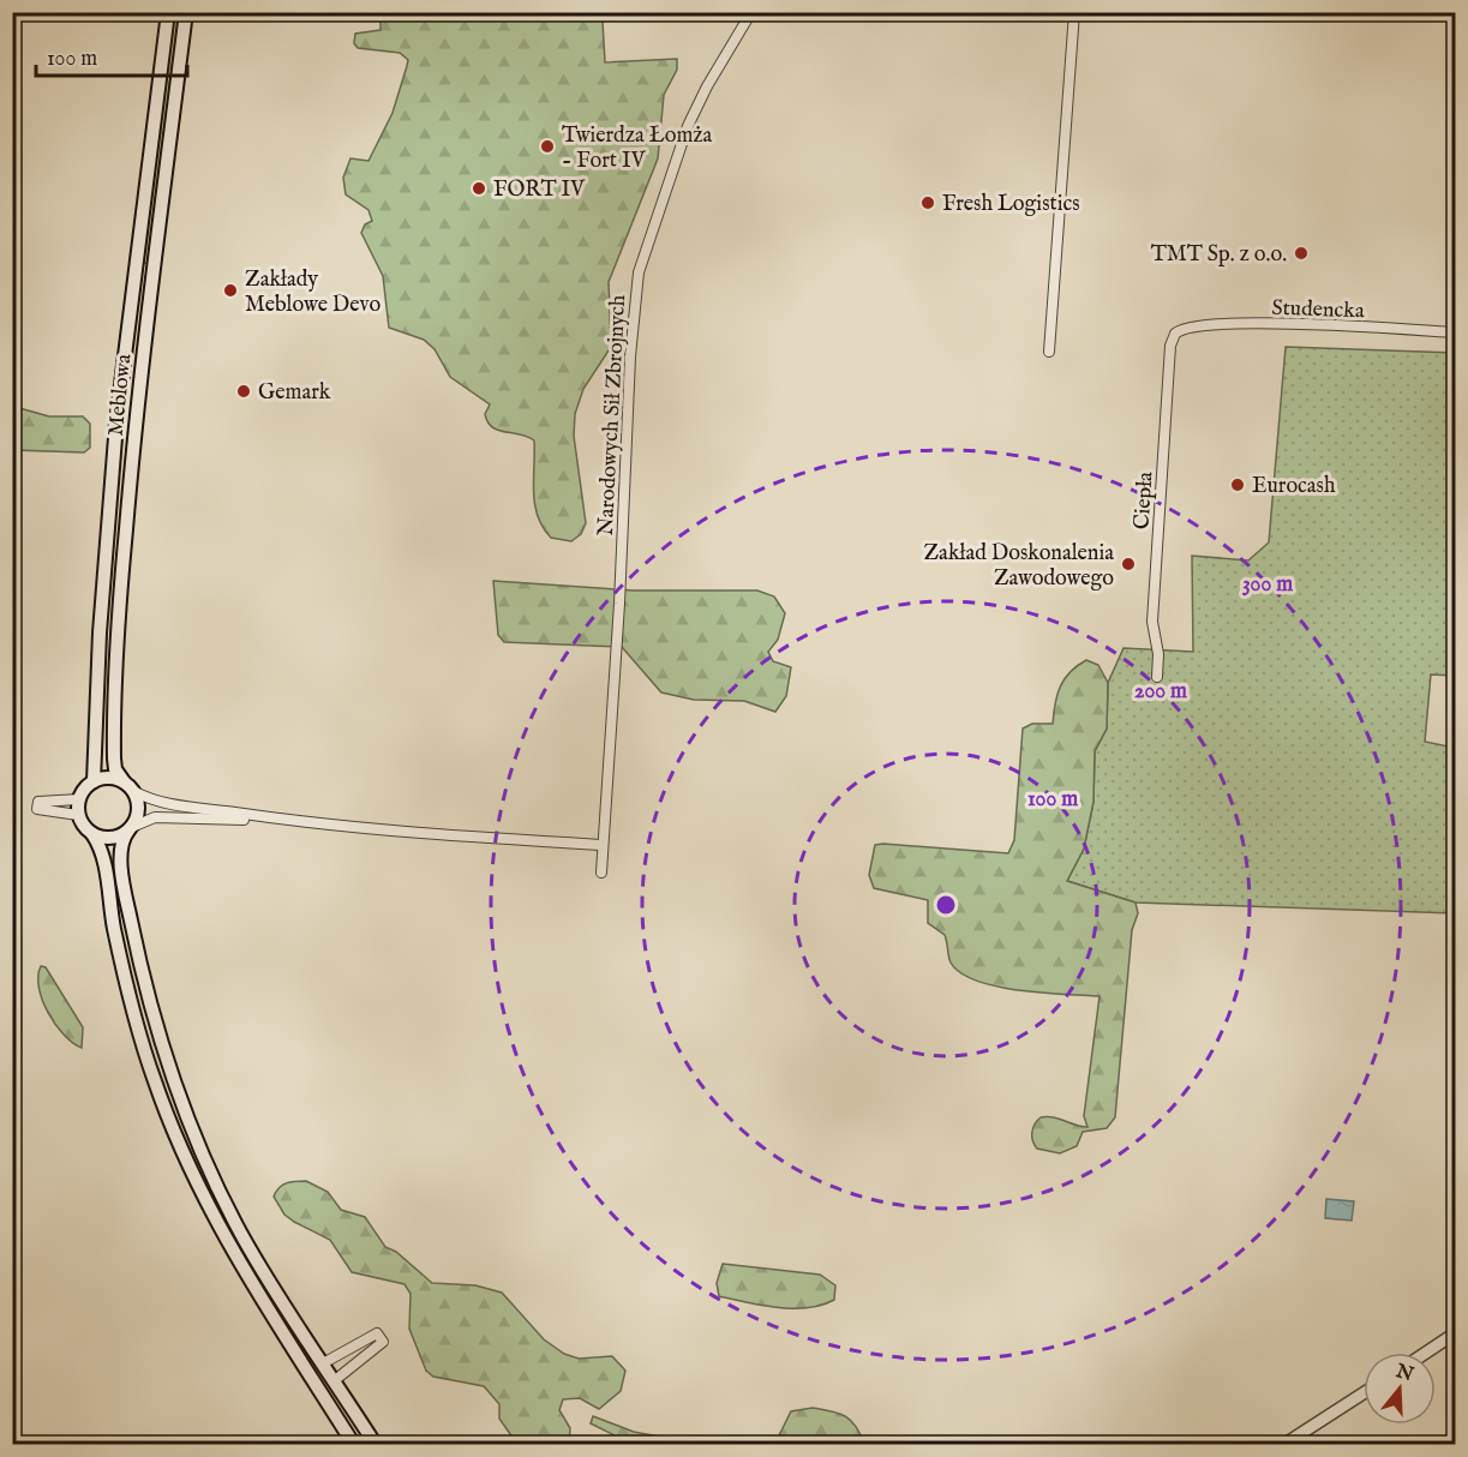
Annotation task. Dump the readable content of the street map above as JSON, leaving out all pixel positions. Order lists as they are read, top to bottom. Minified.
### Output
{"streets":{"main road":["Meblowa"],"street":["Studencka","Narodowych Sił Zbrojnych","Ciepła"]},"crossings":[["Studencka","Ciepła"]],"places":["Twierdza Łomża - Fort IV","FORT IV","Fresh Logistics","TMT Sp. z o.o.","Zakłady Meblowe Devo","Gemark","Eurocash","Zakład Doskonalenia Zawodowego"],"scale_bar":"100 m","north":"top","rings":["300 m","200 m","100 m"]}
